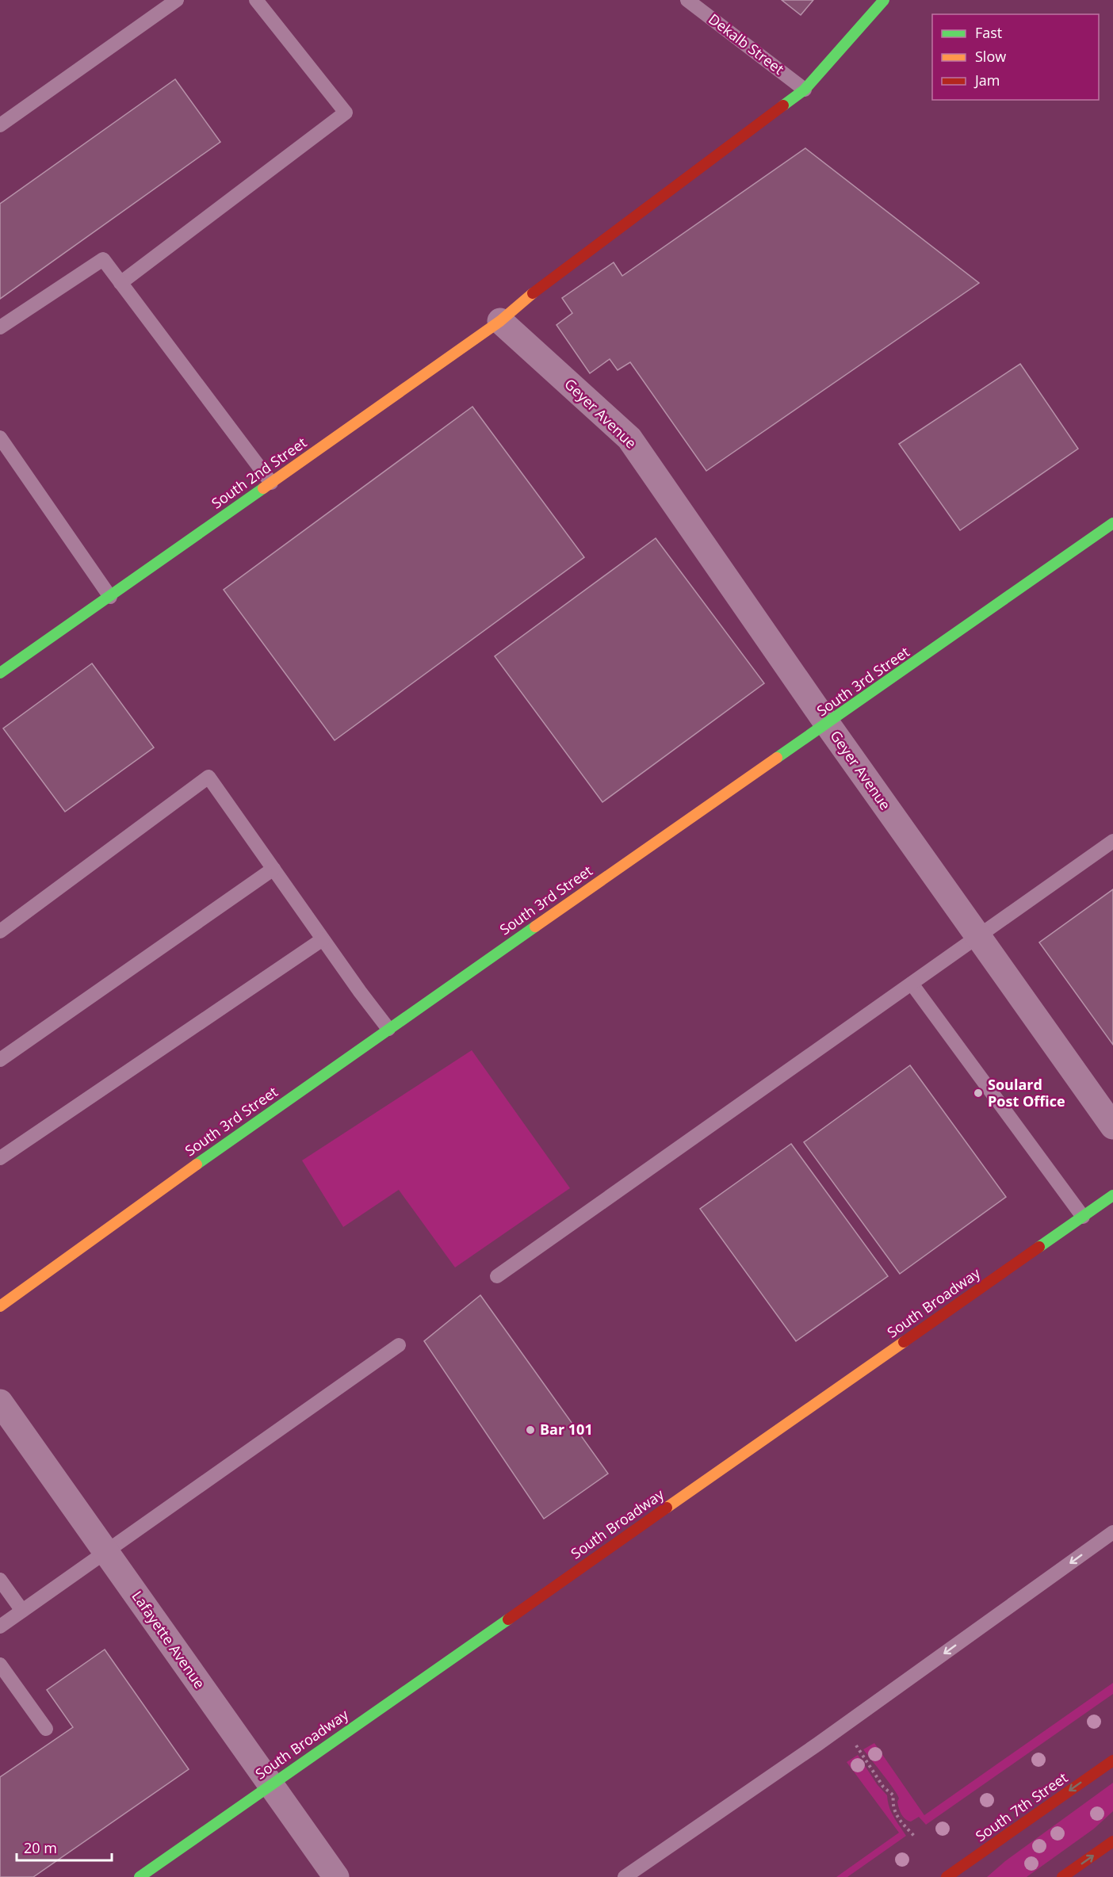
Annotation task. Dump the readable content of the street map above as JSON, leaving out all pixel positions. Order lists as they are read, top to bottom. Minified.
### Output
{"streets":{"street":["Geyer Avenue","South 2nd Street","South 3rd Street","South Broadway","Lafayette Avenue","South 7th Street"],"lane":["Dekalb Street"]},"crossings":[["Dekalb Street","South 2nd Street"],["Geyer Avenue","South 2nd Street"],["Geyer Avenue","South 3rd Street"],["South Broadway","Lafayette Avenue"]],"places":["Soulard Post Office","Bar 101"],"legend":["Fast","Slow","Jam"],"scale_bar":"20 m"}
